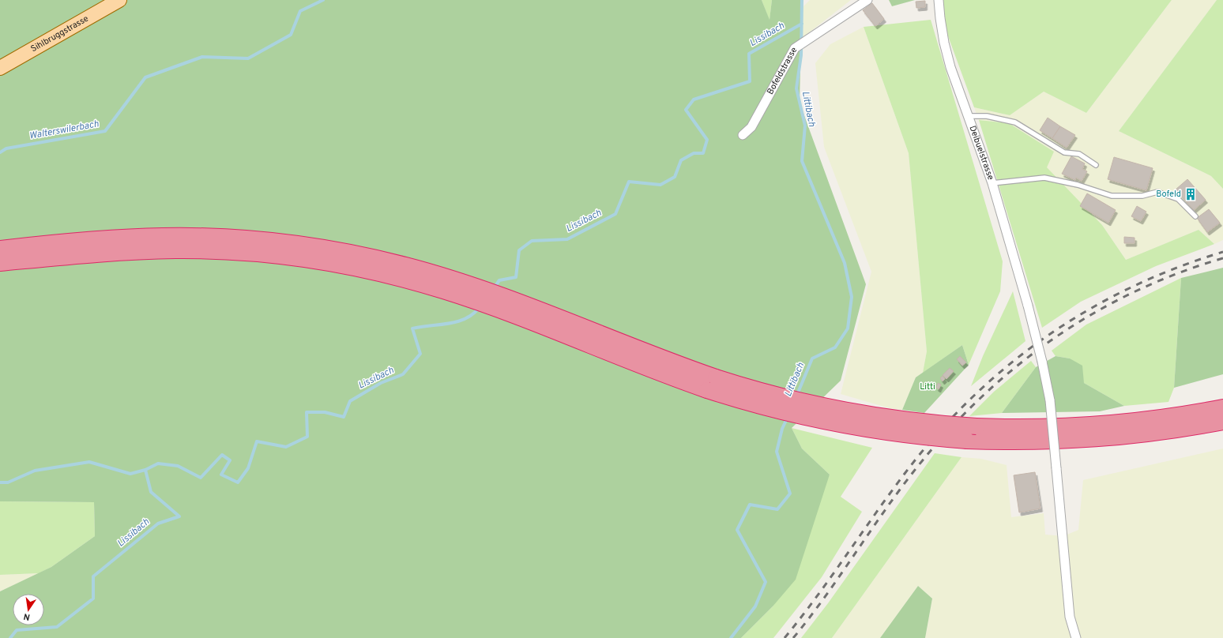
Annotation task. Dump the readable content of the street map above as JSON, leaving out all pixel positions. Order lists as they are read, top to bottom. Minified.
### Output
{"streets":{"main road":["Sihlbruggstrasse"],"street":["Bofeldstrasse","Deibuelstrasse"]},"water":["Lissibach","Littibach","Walterswilerbach"],"parks":["Litti"],"places":{"building":["Bofeld"]},"north":"bottom"}
